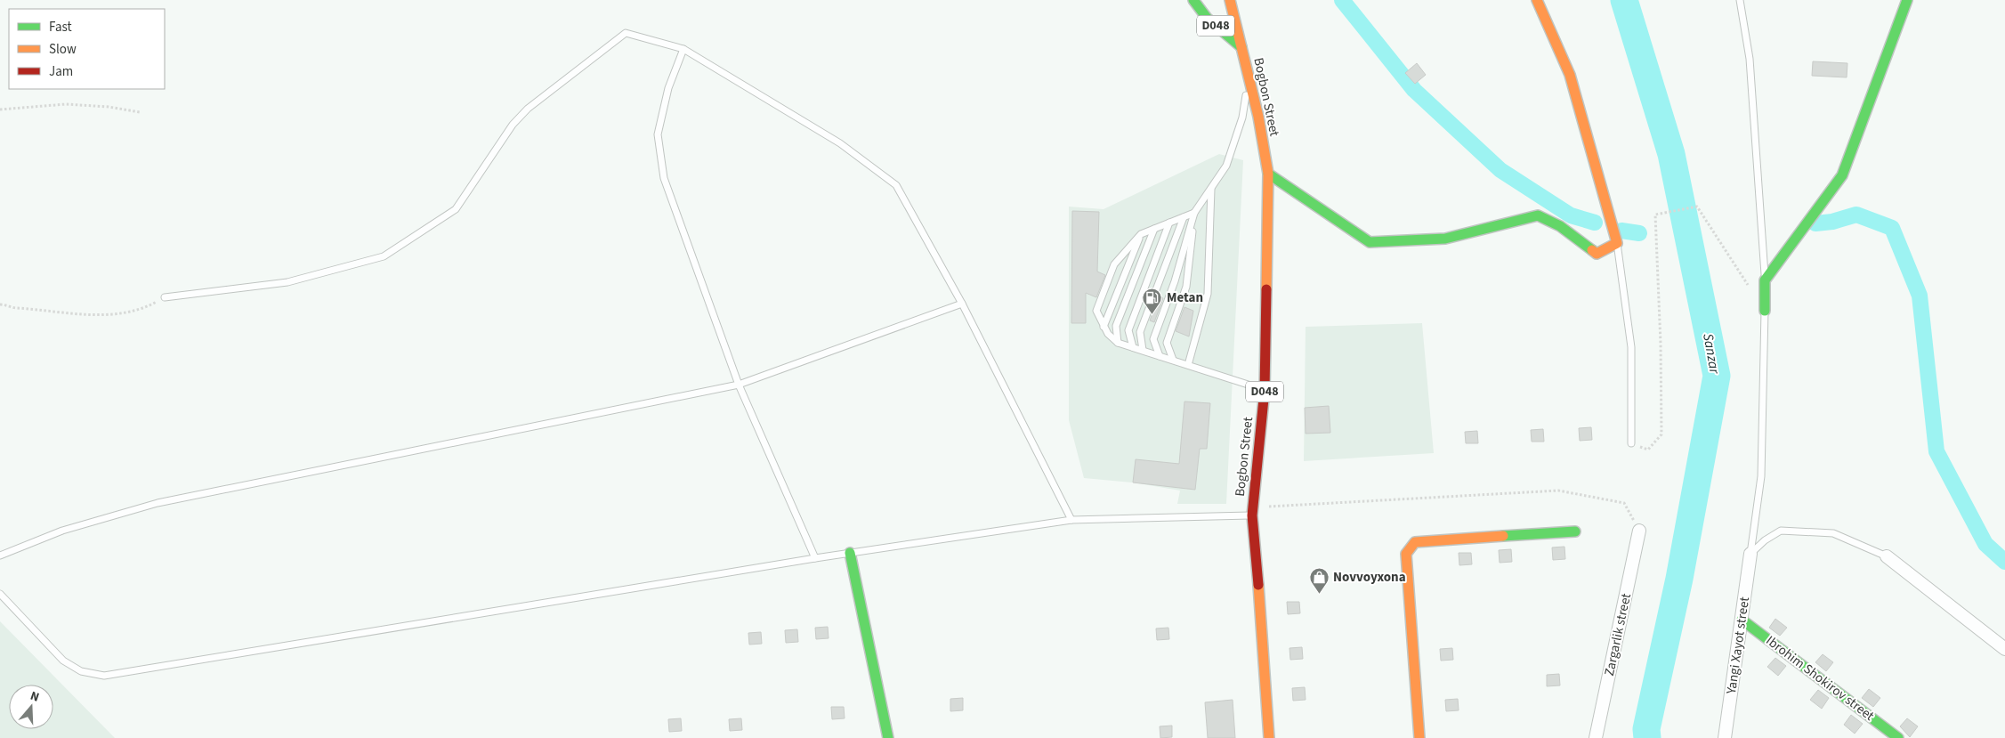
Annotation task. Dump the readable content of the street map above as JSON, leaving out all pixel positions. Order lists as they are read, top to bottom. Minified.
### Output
{"streets":{"street":["D048","Bogbon Street","Zargarlik street","Yangi Xayot street","Ibrohim Shokirov street"]},"crossings":[["D048","Bogbon Street"],["Yangi Xayot street","Ibrohim Shokirov street"]],"water":["Sanzar"],"places":{"fuel station":["Metan"],"shop":["Novvoyxona"]},"legend":["Fast","Slow","Jam"],"north":"top"}
